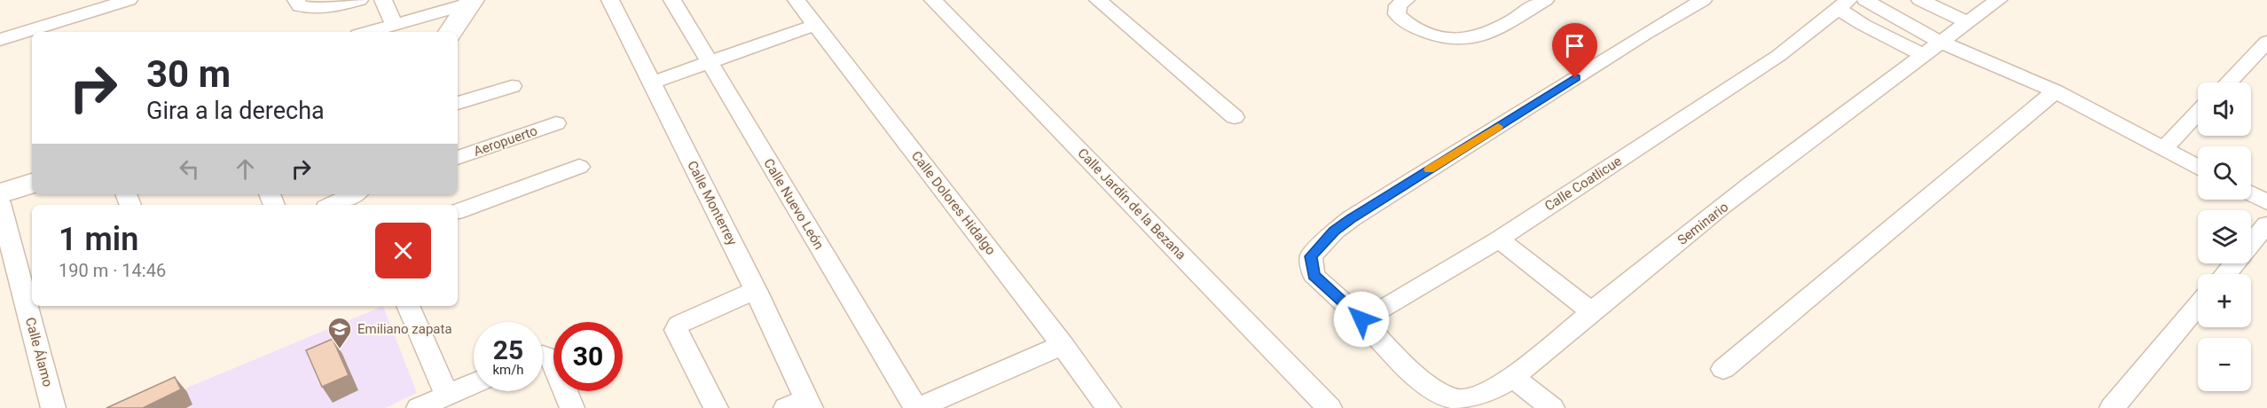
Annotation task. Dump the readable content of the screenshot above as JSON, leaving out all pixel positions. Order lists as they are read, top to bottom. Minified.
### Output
{"streets":{"street":["Aeropuerto","Calle Coatlicue","Calle Monterrey","Calle Dolores Hidalgo","Calle Nuevo León","Calle Jardín de la Bezana","Seminario","Calle Álamo"]},"crossings":[["Calle Coatlicue","Seminario"]],"places":{"school or university":["Emiliano zapata"]},"page":{"turn":["30 m","Gira a la derecha"],"map_buttons":["+","−"],"heading":["1 min","190 m · 14:46"],"speed":"25 km/h","limit":"30"}}
